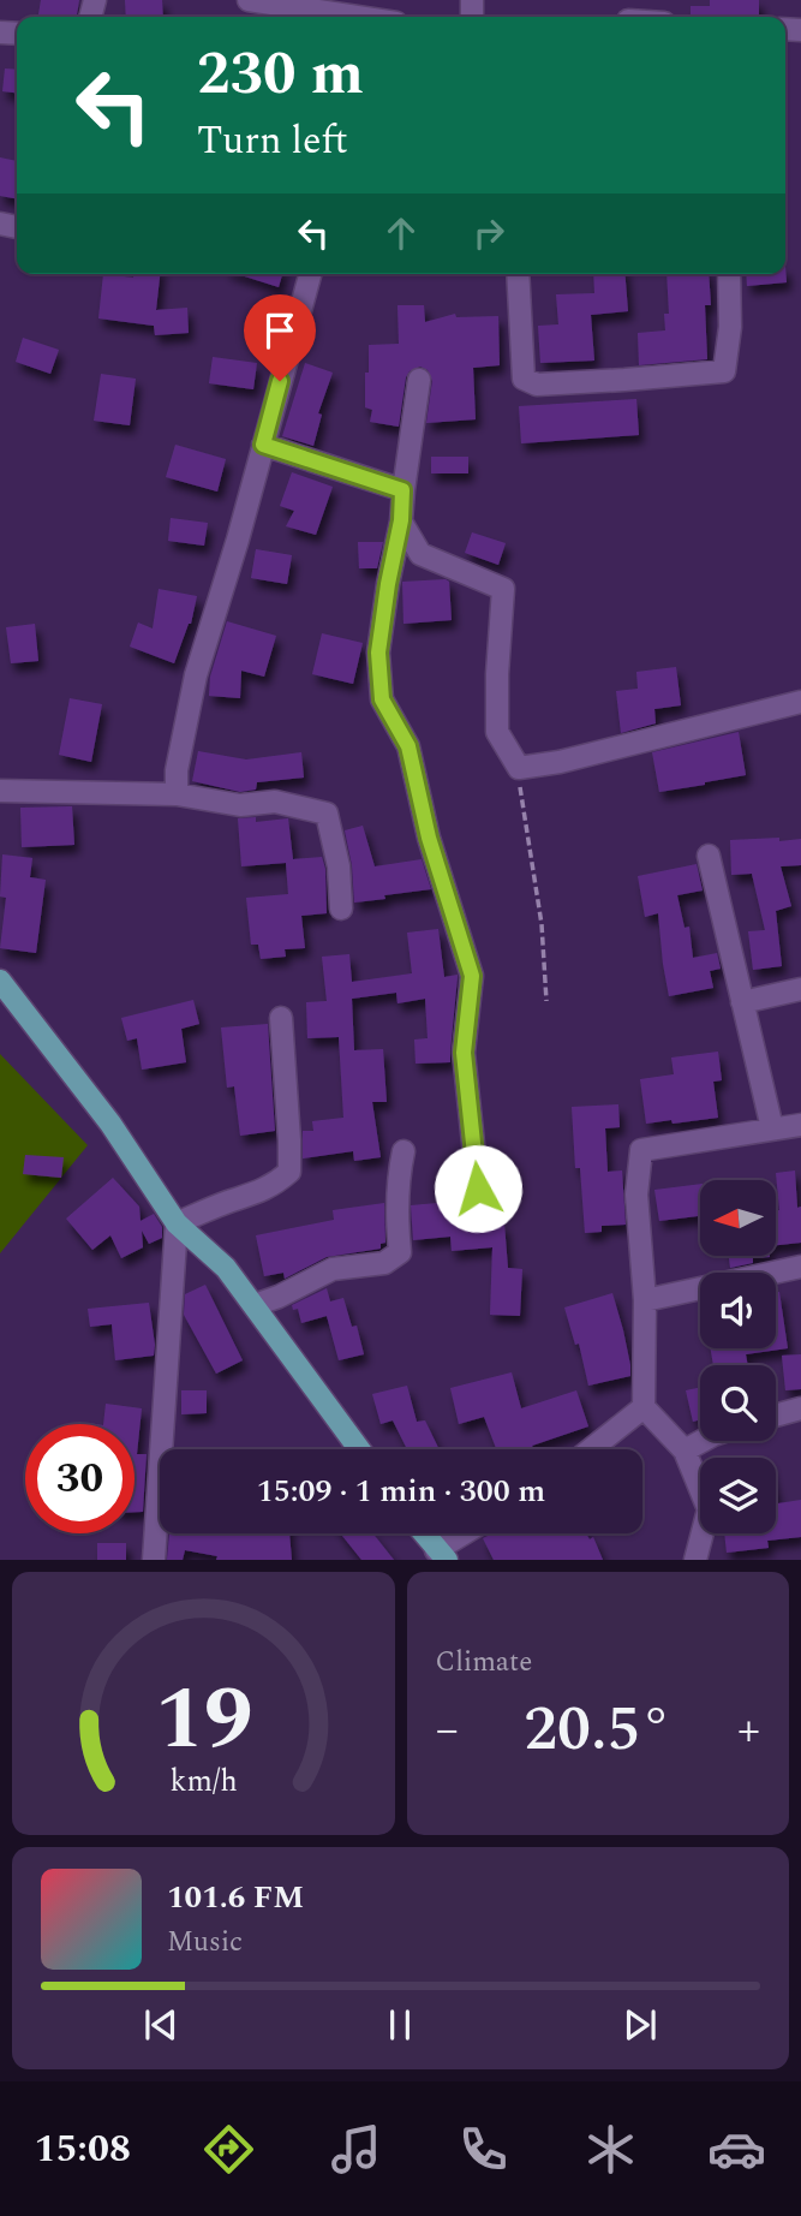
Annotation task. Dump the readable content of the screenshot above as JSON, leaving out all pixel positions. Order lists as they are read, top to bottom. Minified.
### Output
{"north":"left","page":{"turn":["230 m","Turn left"],"limit":"30","trip":"15:09 · 1 min · 300 m","tile":"Climate","heat":["−","20.5°","+"],"song":["101.6 FM","Music"],"tabs":"15:08","gauge":["19","km/h"]}}
